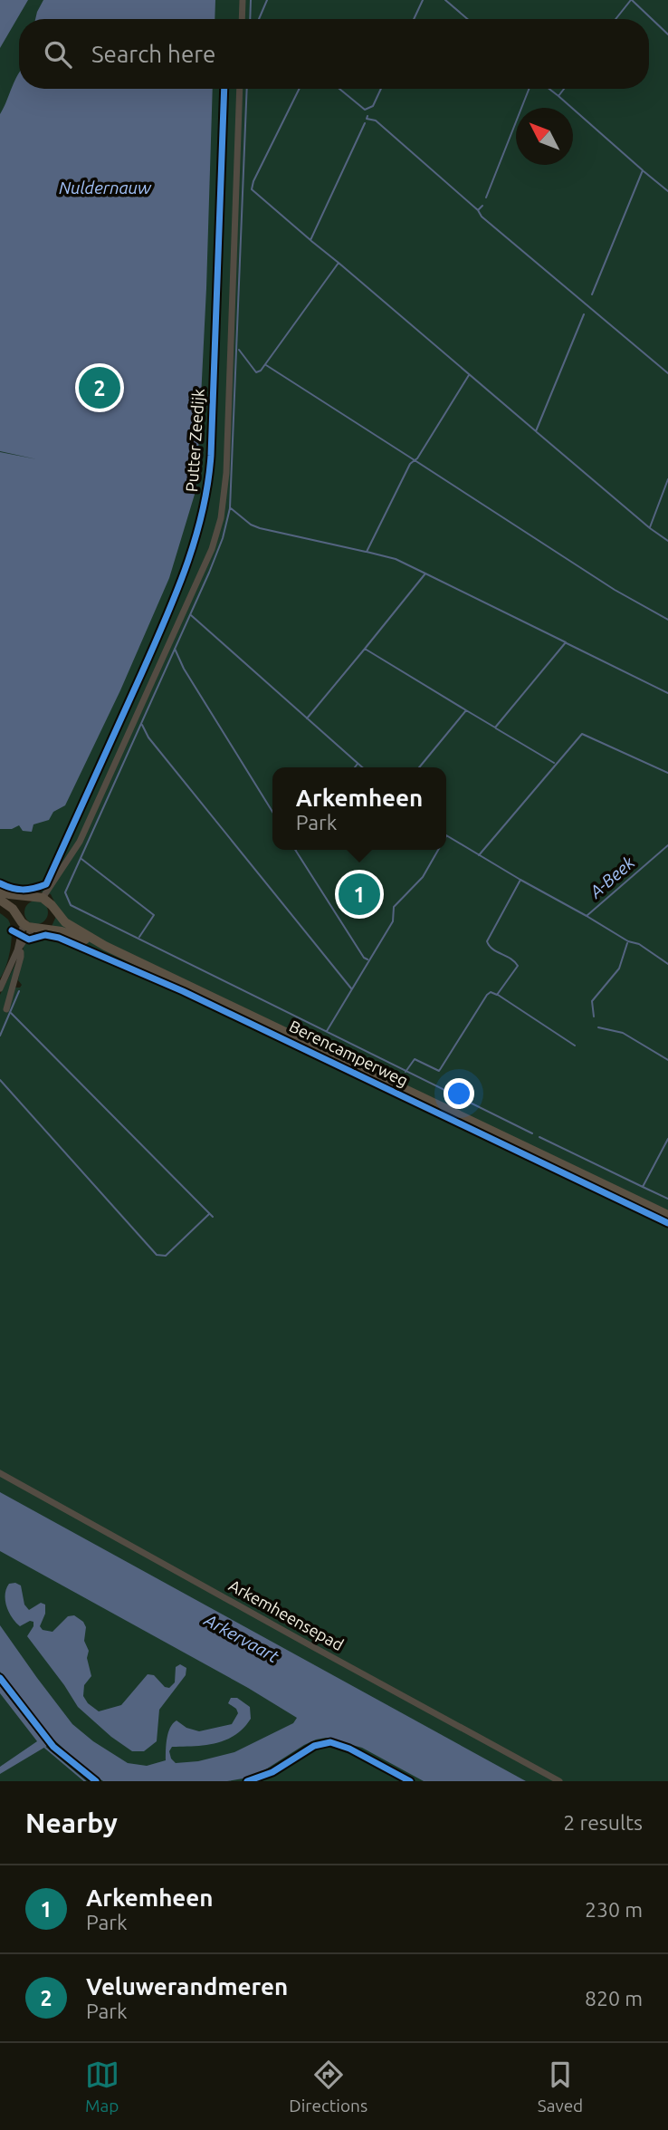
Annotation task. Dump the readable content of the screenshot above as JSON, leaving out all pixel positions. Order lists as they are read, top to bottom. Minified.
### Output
{"streets":{"main road":["Berencamperweg"],"street":["Arkemheensepad"],"cycle path":["Putter Zeedijk"]},"water":["Nuldernauw","A-Beek","Arkervaart"],"north":"top left","page":{"search":"Search here","pins":["2","1"],"popup":["Arkemheen","Park"],"heading":["Nearby","2 results"],"list":[{"mark":"1","name":"Arkemheen","note":"Park","value":"230 m"},{"mark":"2","name":"Veluwerandmeren","note":"Park","value":"820 m"}],"nav":["Map","Directions","Saved"]}}
